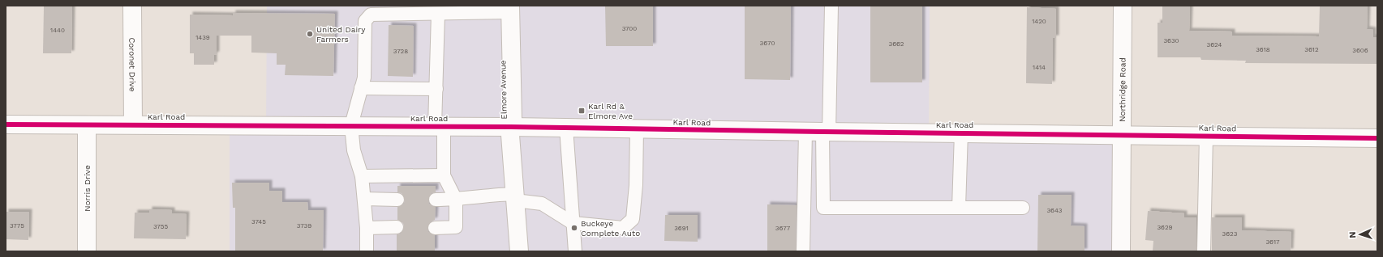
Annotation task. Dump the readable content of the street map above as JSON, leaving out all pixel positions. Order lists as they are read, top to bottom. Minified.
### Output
{"streets":{"main road":["Coronet Drive","Elmore Avenue","Northridge Road","Karl Road","Norris Drive"]},"crossings":[["Coronet Drive","Karl Road"],["Elmore Avenue","Karl Road"],["Northridge Road","Karl Road"],["Karl Road","Norris Drive"]],"places":{"other":["United Dairy Farmers","Buckeye Complete Auto"],"transit":["Karl Rd & Elmore Ave"]},"house_numbers":["1420","3700","1440","1439","3630","3670","3662","3624","3618","3612","3606","3728","1414","3643","3745","3775","3739","3755","3629","3691","3677","3623","3617"],"north":"left"}
